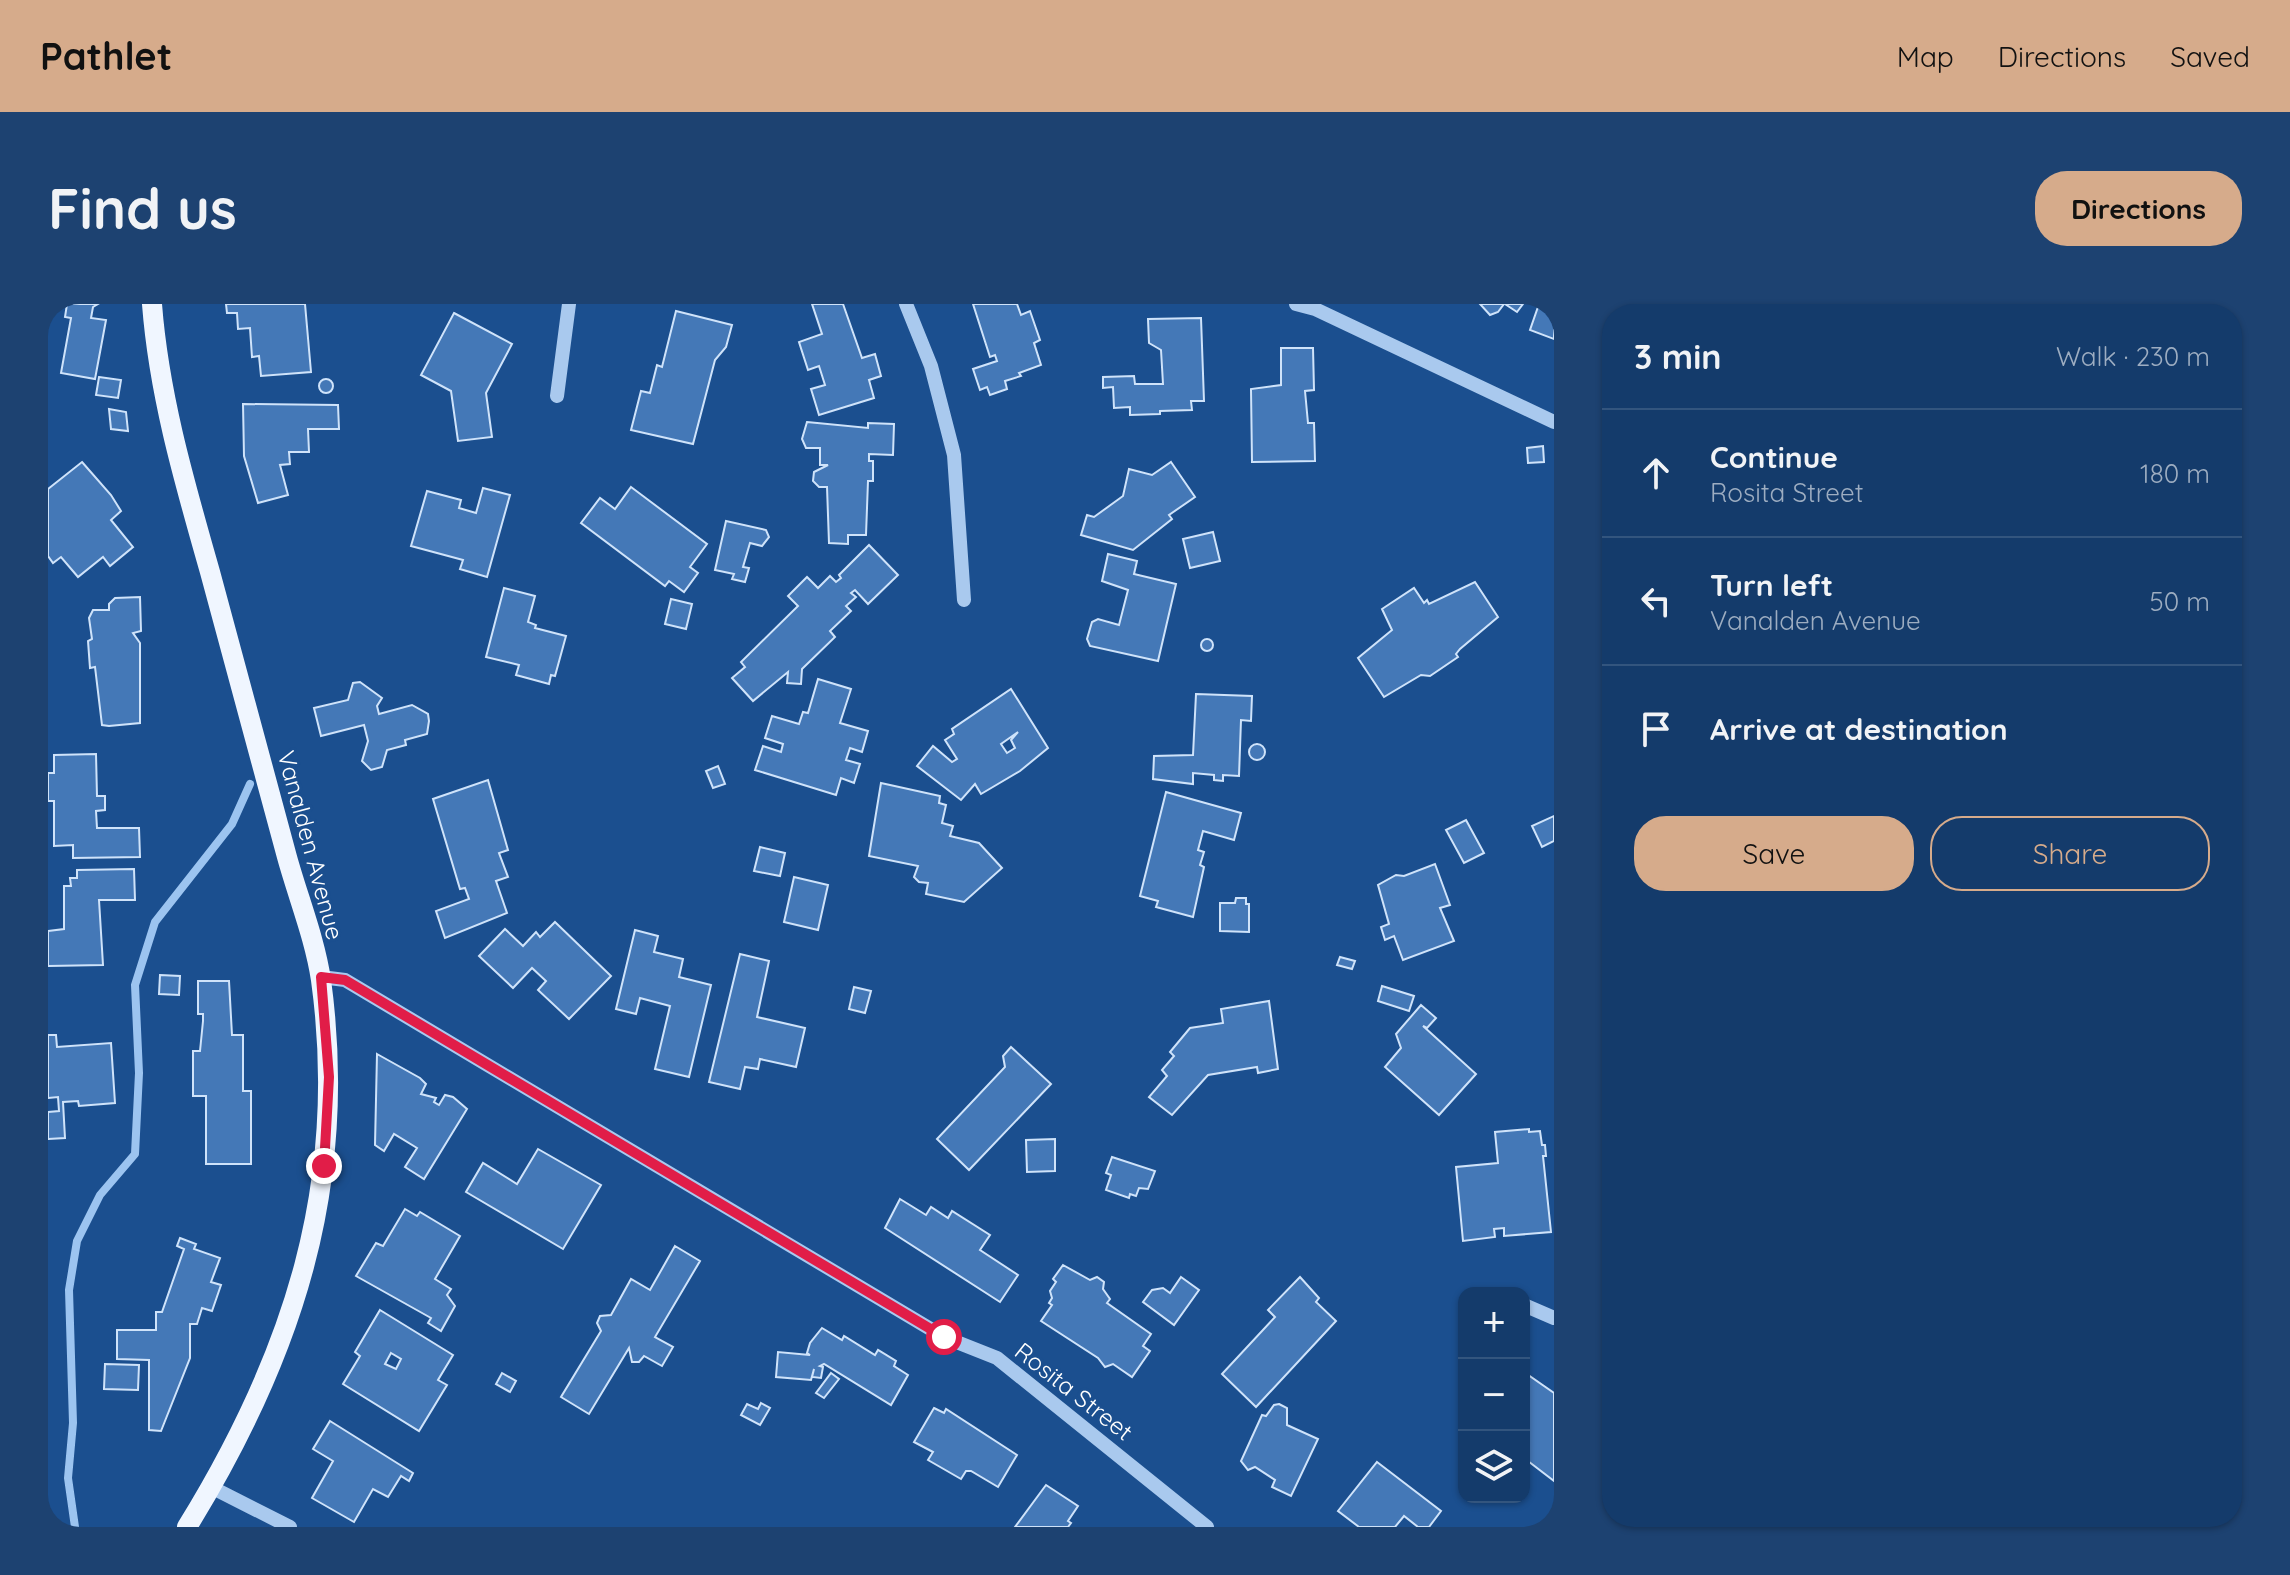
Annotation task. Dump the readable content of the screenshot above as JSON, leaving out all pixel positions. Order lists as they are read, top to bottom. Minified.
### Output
{"streets":{"main road":["Vanalden Avenue"],"street":["Rosita Street"]},"crossings":[["Vanalden Avenue","Rosita Street"]],"page":{"header":"Pathlet","nav":["Map","Directions","Saved"],"buttons":["Directions",["Save","Share"]],"title":"Find us","heading":["3 min","Walk · 230 m"],"list":[["Continue","Rosita Street","180 m"],["Turn left","Vanalden Avenue","50 m"],"Arrive at destination"],"map_buttons":["+","−"]}}
